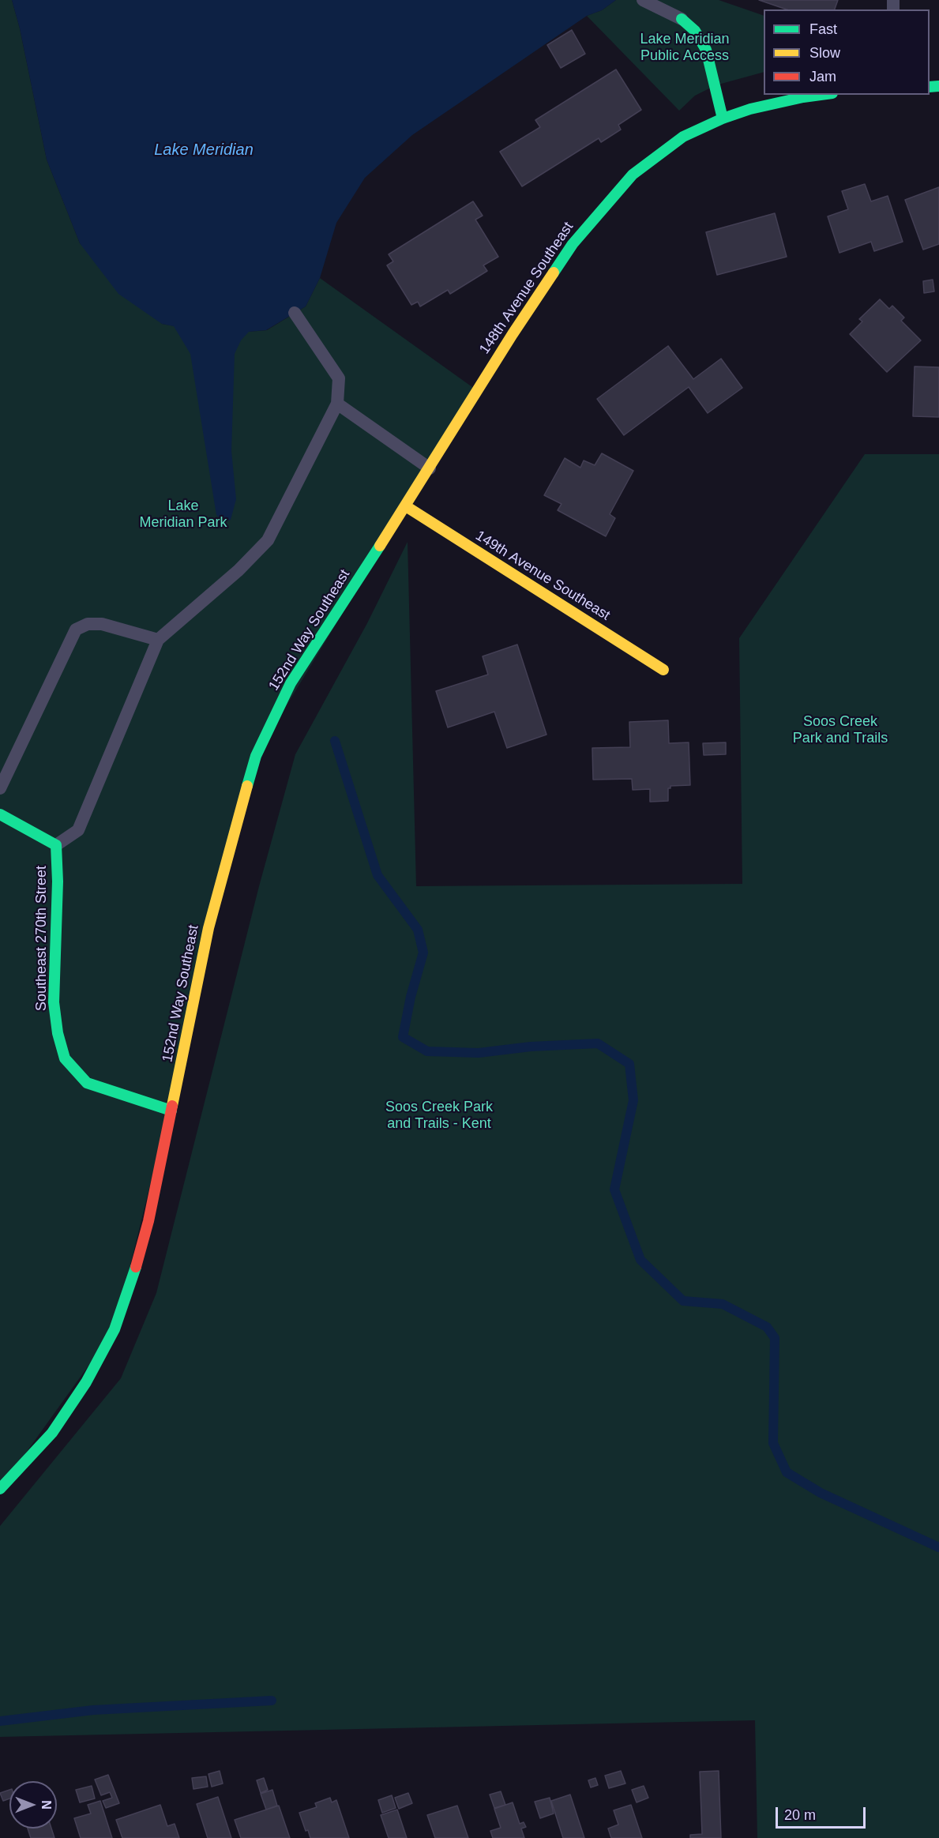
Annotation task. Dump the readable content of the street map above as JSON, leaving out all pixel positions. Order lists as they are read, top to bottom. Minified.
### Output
{"streets":{"street":["148th Avenue Southeast","149th Avenue Southeast","152nd Way Southeast","Southeast 270th Street"]},"crossings":[["148th Avenue Southeast","149th Avenue Southeast"],["148th Avenue Southeast","152nd Way Southeast"],["149th Avenue Southeast","152nd Way Southeast"],["152nd Way Southeast","Southeast 270th Street"]],"water":["Lake Meridian"],"parks":["Lake Meridian Public Access","Lake Meridian Park","Soos Creek Park and Trails","Soos Creek Park and Trails - Kent"],"legend":["Fast","Slow","Jam"],"scale_bar":"20 m","north":"right"}
